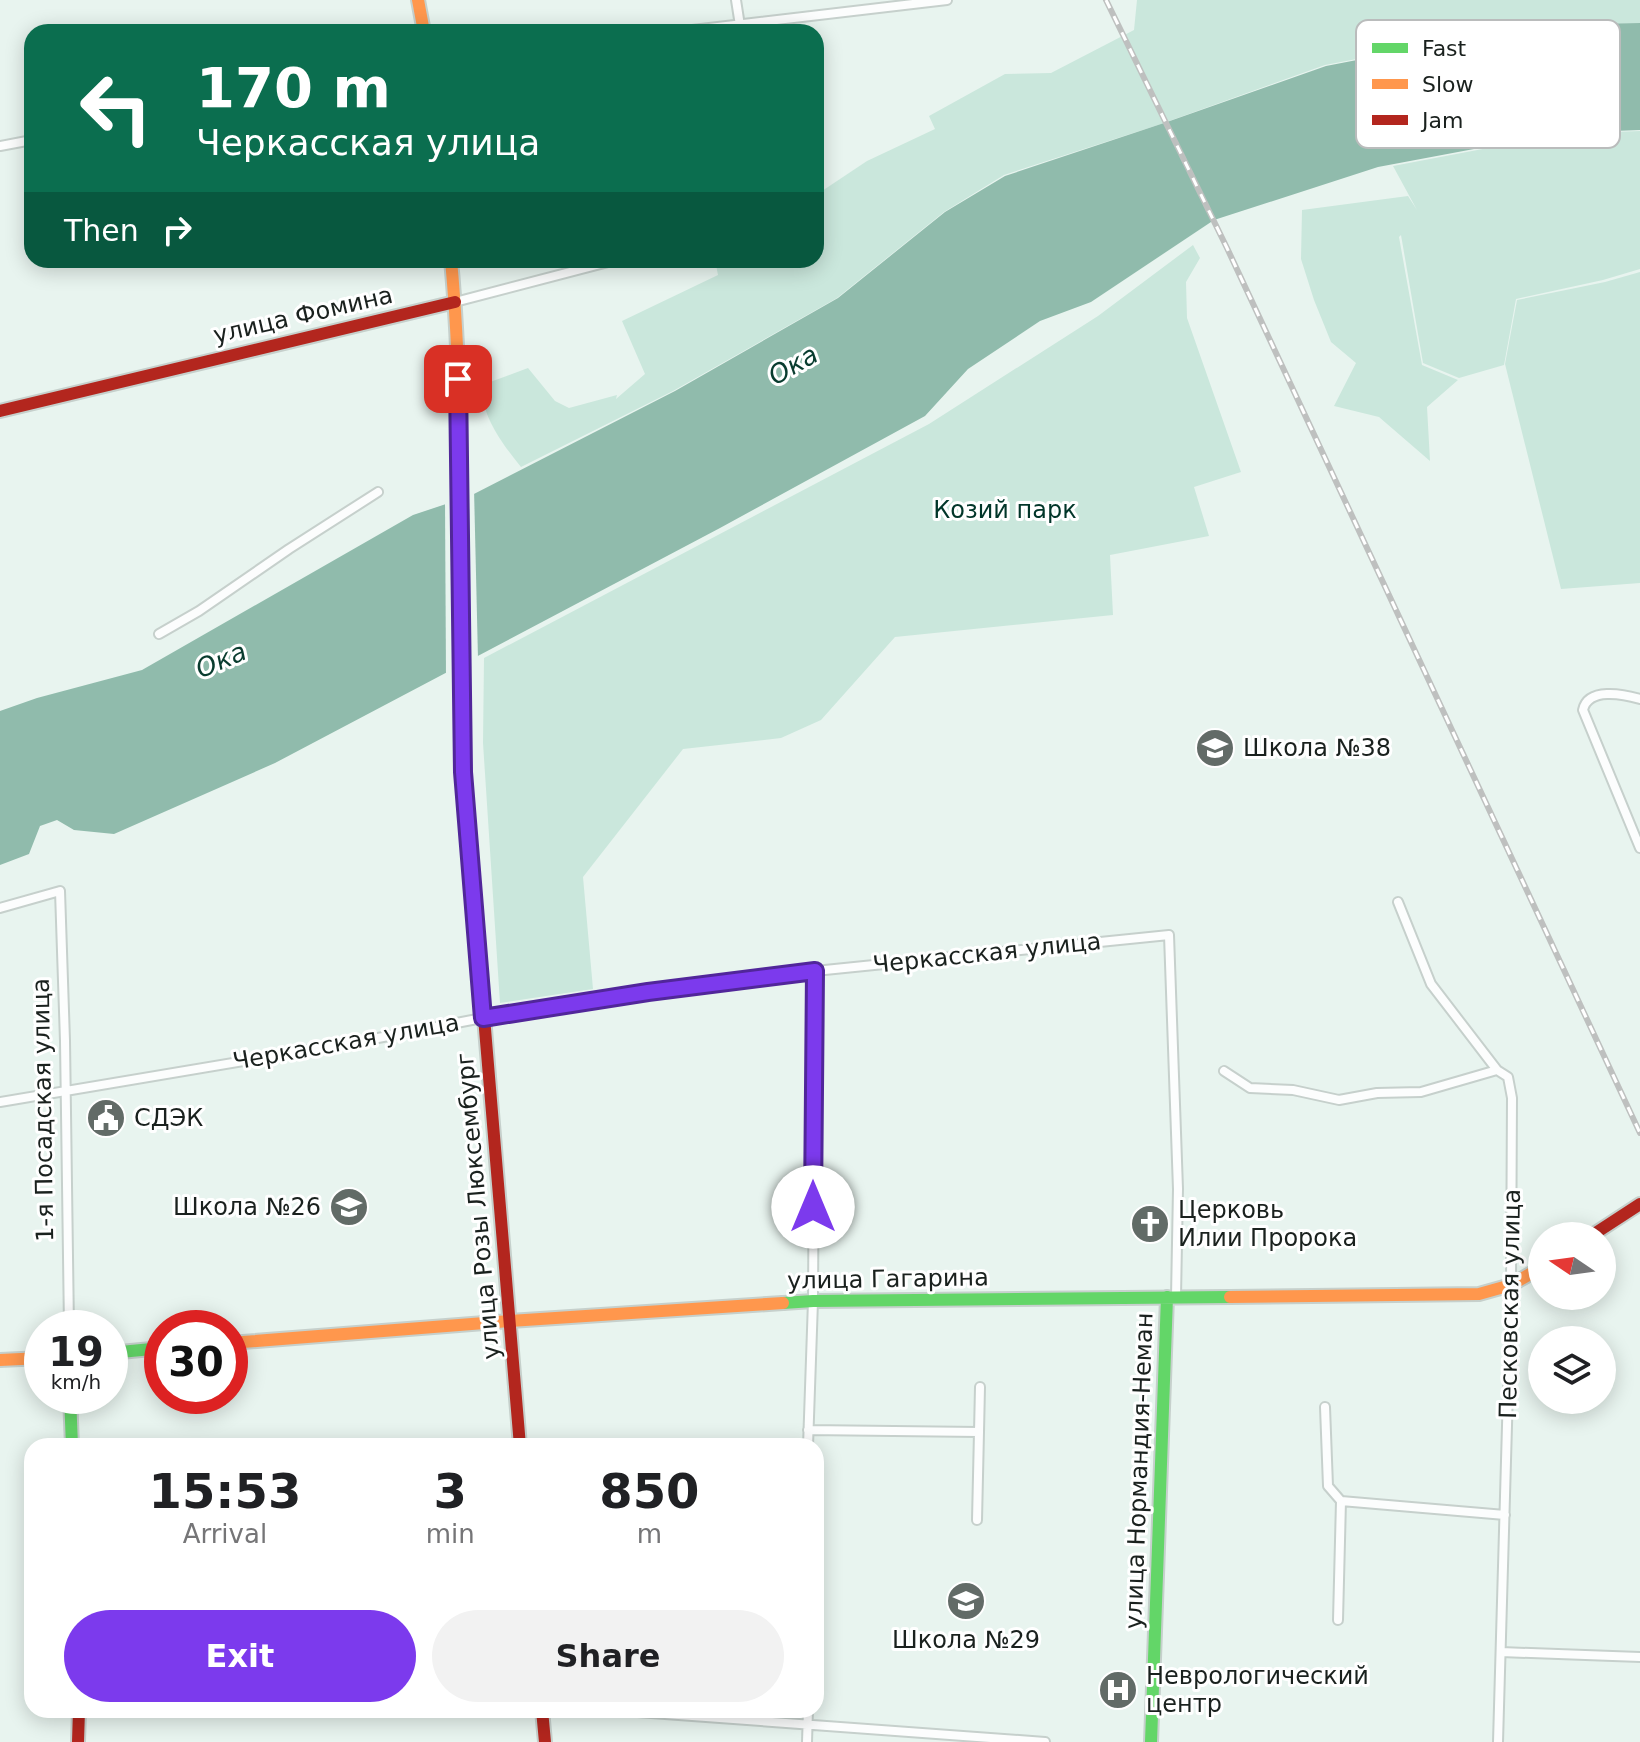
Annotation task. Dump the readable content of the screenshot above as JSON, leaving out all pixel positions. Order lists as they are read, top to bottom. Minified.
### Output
{"streets":{"main road":["улица Фомина","улица Розы Люксембург","улица Гагарина","улица Нормандия-Неман"],"street":["Черкасская улица","1-я Посадская улица","Песковская улица"]},"crossings":[["улица Фомина","улица Розы Люксембург"],["Черкасская улица","1-я Посадская улица"],["Черкасская улица","улица Розы Люксембург"],["Черкасская улица","улица Нормандия-Неман"],["улица Розы Люксембург","улица Гагарина"],["улица Гагарина","Песковская улица"],["улица Гагарина","улица Нормандия-Неман"]],"water":["Ока"],"parks":["Козий парк"],"places":{"school or university":["Школа №38","Школа №26","Школа №29"],"public building":["СДЭК"],"church":["Церковь Илии Пророка"],"hospital":["Неврологический центр"]},"legend":["Fast","Slow","Jam"],"north":"left","page":{"turn":["170 m","Черкасская улица"],"then":"Then","speed":"19 km/h","limit":"30","eta":["15:53","Arrival","3","min","850","m"],"buttons":["Exit","Share"]}}
